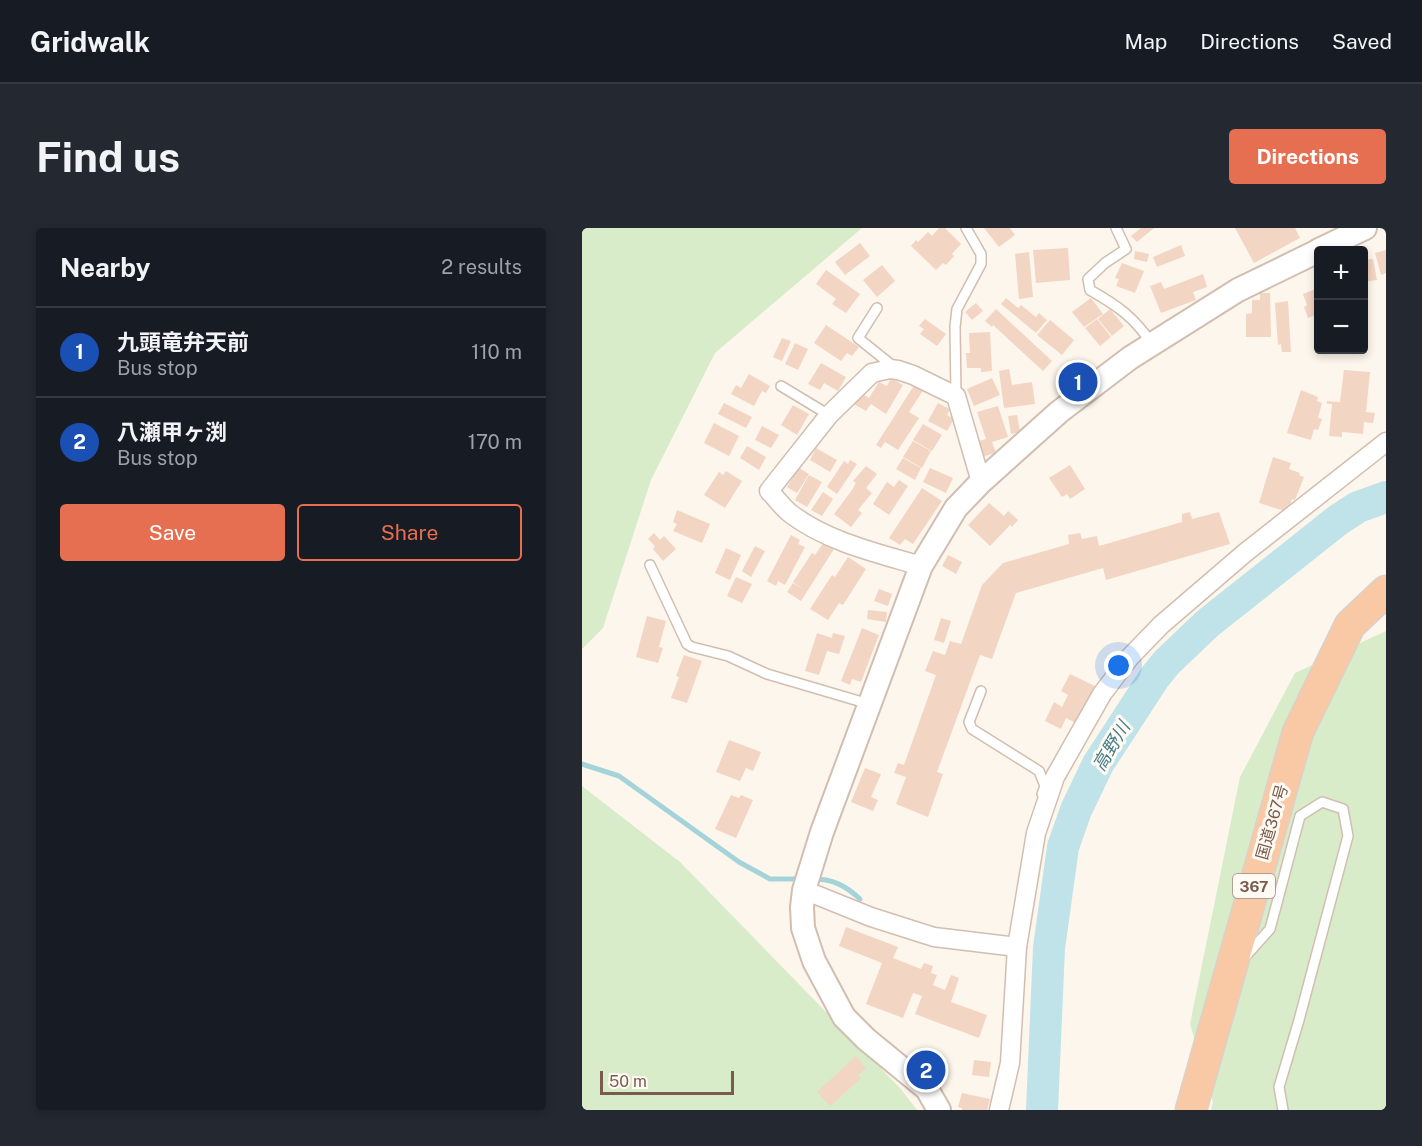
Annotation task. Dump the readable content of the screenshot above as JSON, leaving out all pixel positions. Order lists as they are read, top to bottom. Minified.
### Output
{"streets":{"highway":["国道367号","367"]},"water":["高野川"],"scale_bar":"50 m","page":{"header":"Gridwalk","nav":["Map","Directions","Saved"],"buttons":["Directions",["Save","Share"]],"title":"Find us","heading":["Nearby","2 results"],"map_buttons":["+","−"],"list":[{"mark":"1","name":"九頭竜弁天前","note":"Bus stop","value":"110 m"},{"mark":"2","name":"八瀬甲ヶ渕","note":"Bus stop","value":"170 m"}],"pins":["1","2"],"scale":"50 m"}}
